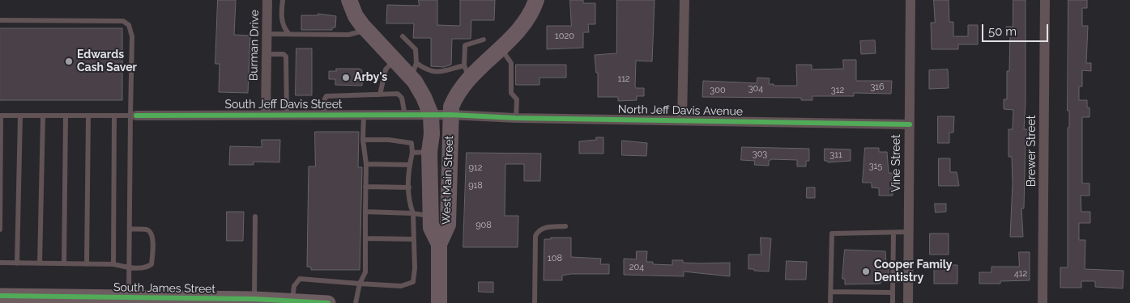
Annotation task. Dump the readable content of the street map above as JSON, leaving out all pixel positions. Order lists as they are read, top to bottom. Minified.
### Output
{"streets":{"main road":["West Main Street"],"street":["Burman Drive","South Jeff Davis Street","North Jeff Davis Avenue","Brewer Street","Vine Street","South James Street"]},"crossings":[["Burman Drive","South Jeff Davis Street"],["South Jeff Davis Street","North Jeff Davis Avenue"],["South Jeff Davis Street","West Main Street"],["North Jeff Davis Avenue","Vine Street"],["North Jeff Davis Avenue","West Main Street"]],"places":["Edwards Cash Saver","Arby's","Cooper Family Dentistry"],"house_numbers":["1020","112","316","304","300","312","303","311","315","912","918","908","108","204","412"],"scale_bar":"50 m"}
